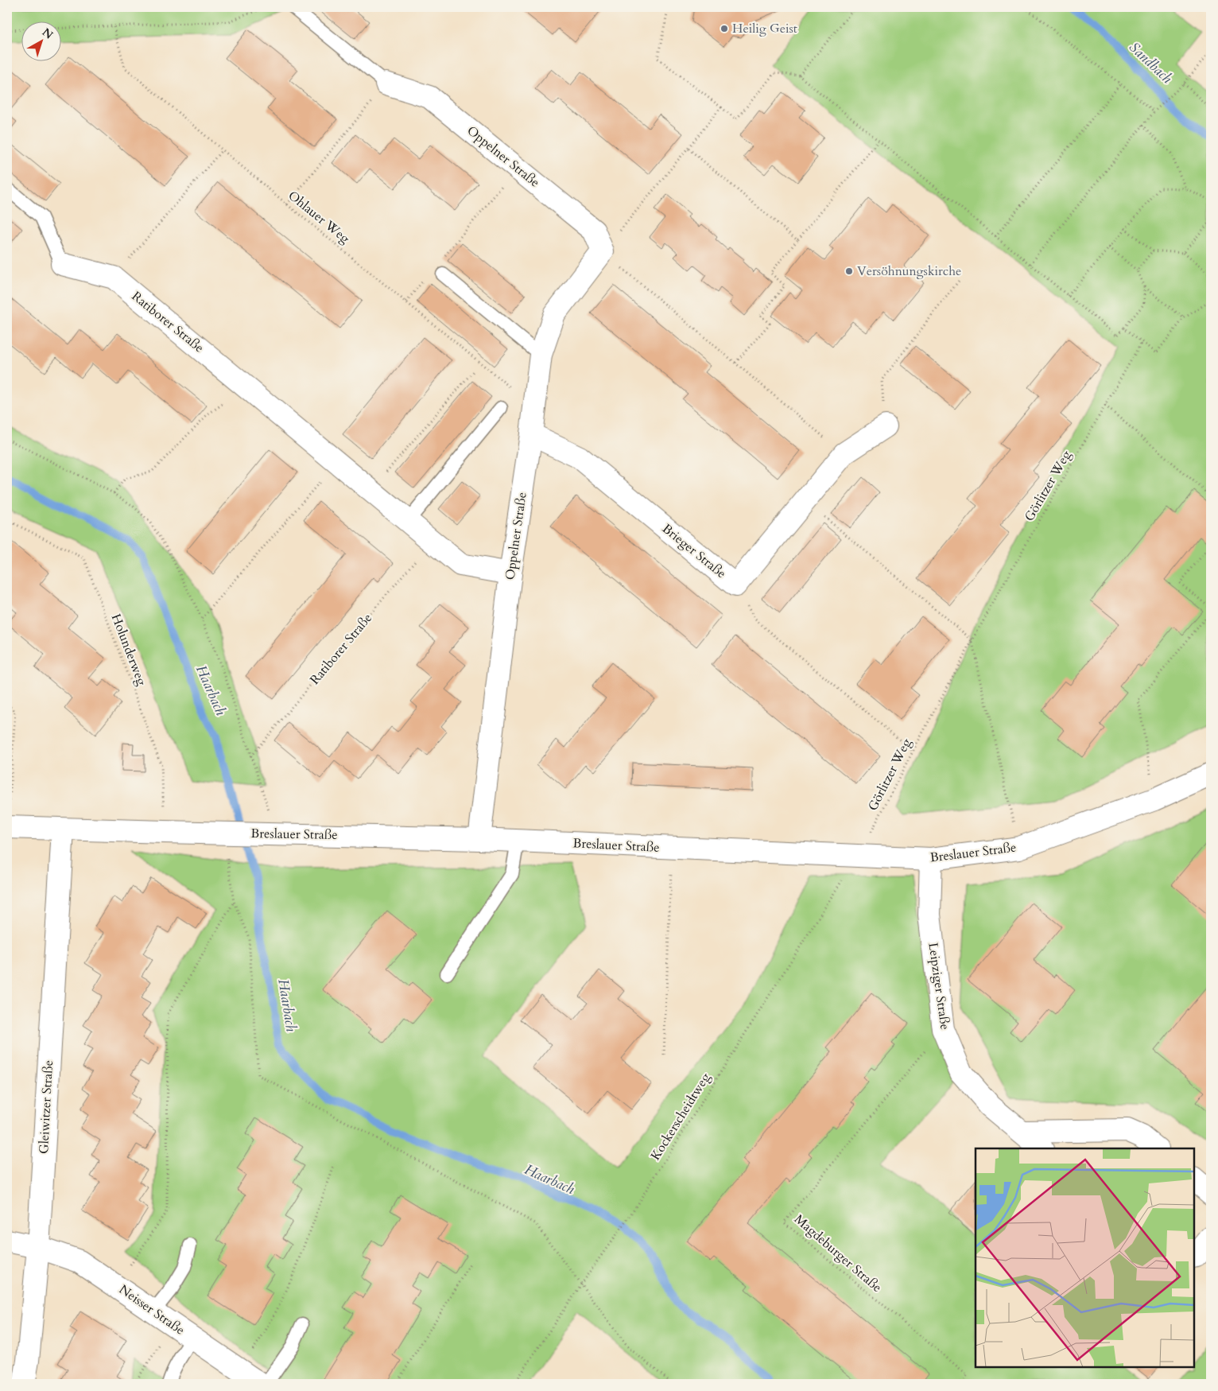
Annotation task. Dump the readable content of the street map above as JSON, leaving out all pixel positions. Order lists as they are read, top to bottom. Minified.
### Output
{"streets":{"street":["Oppelner Straße","Ratiborer Straße","Brieger Straße","Breslauer Straße","Leipziger Straße","Gleiwitzer Straße","Neisser Straße"],"path":["Ohlauer Weg","Görlitzer Weg","Holunderweg","Kockerscheidtweg","Magdeburger Straße"]},"crossings":[["Oppelner Straße","Ohlauer Weg"],["Oppelner Straße","Ratiborer Straße"],["Oppelner Straße","Brieger Straße"],["Oppelner Straße","Breslauer Straße"],["Görlitzer Weg","Breslauer Straße"],["Görlitzer Weg","Kockerscheidtweg"],["Holunderweg","Breslauer Straße"],["Breslauer Straße","Leipziger Straße"],["Breslauer Straße","Gleiwitzer Straße"],["Breslauer Straße","Kockerscheidtweg"],["Leipziger Straße","Magdeburger Straße"],["Gleiwitzer Straße","Neisser Straße"]],"water":["Sandbach","Haarbach"],"places":["Heilig Geist","Versöhnungskirche"],"north":"top right"}
